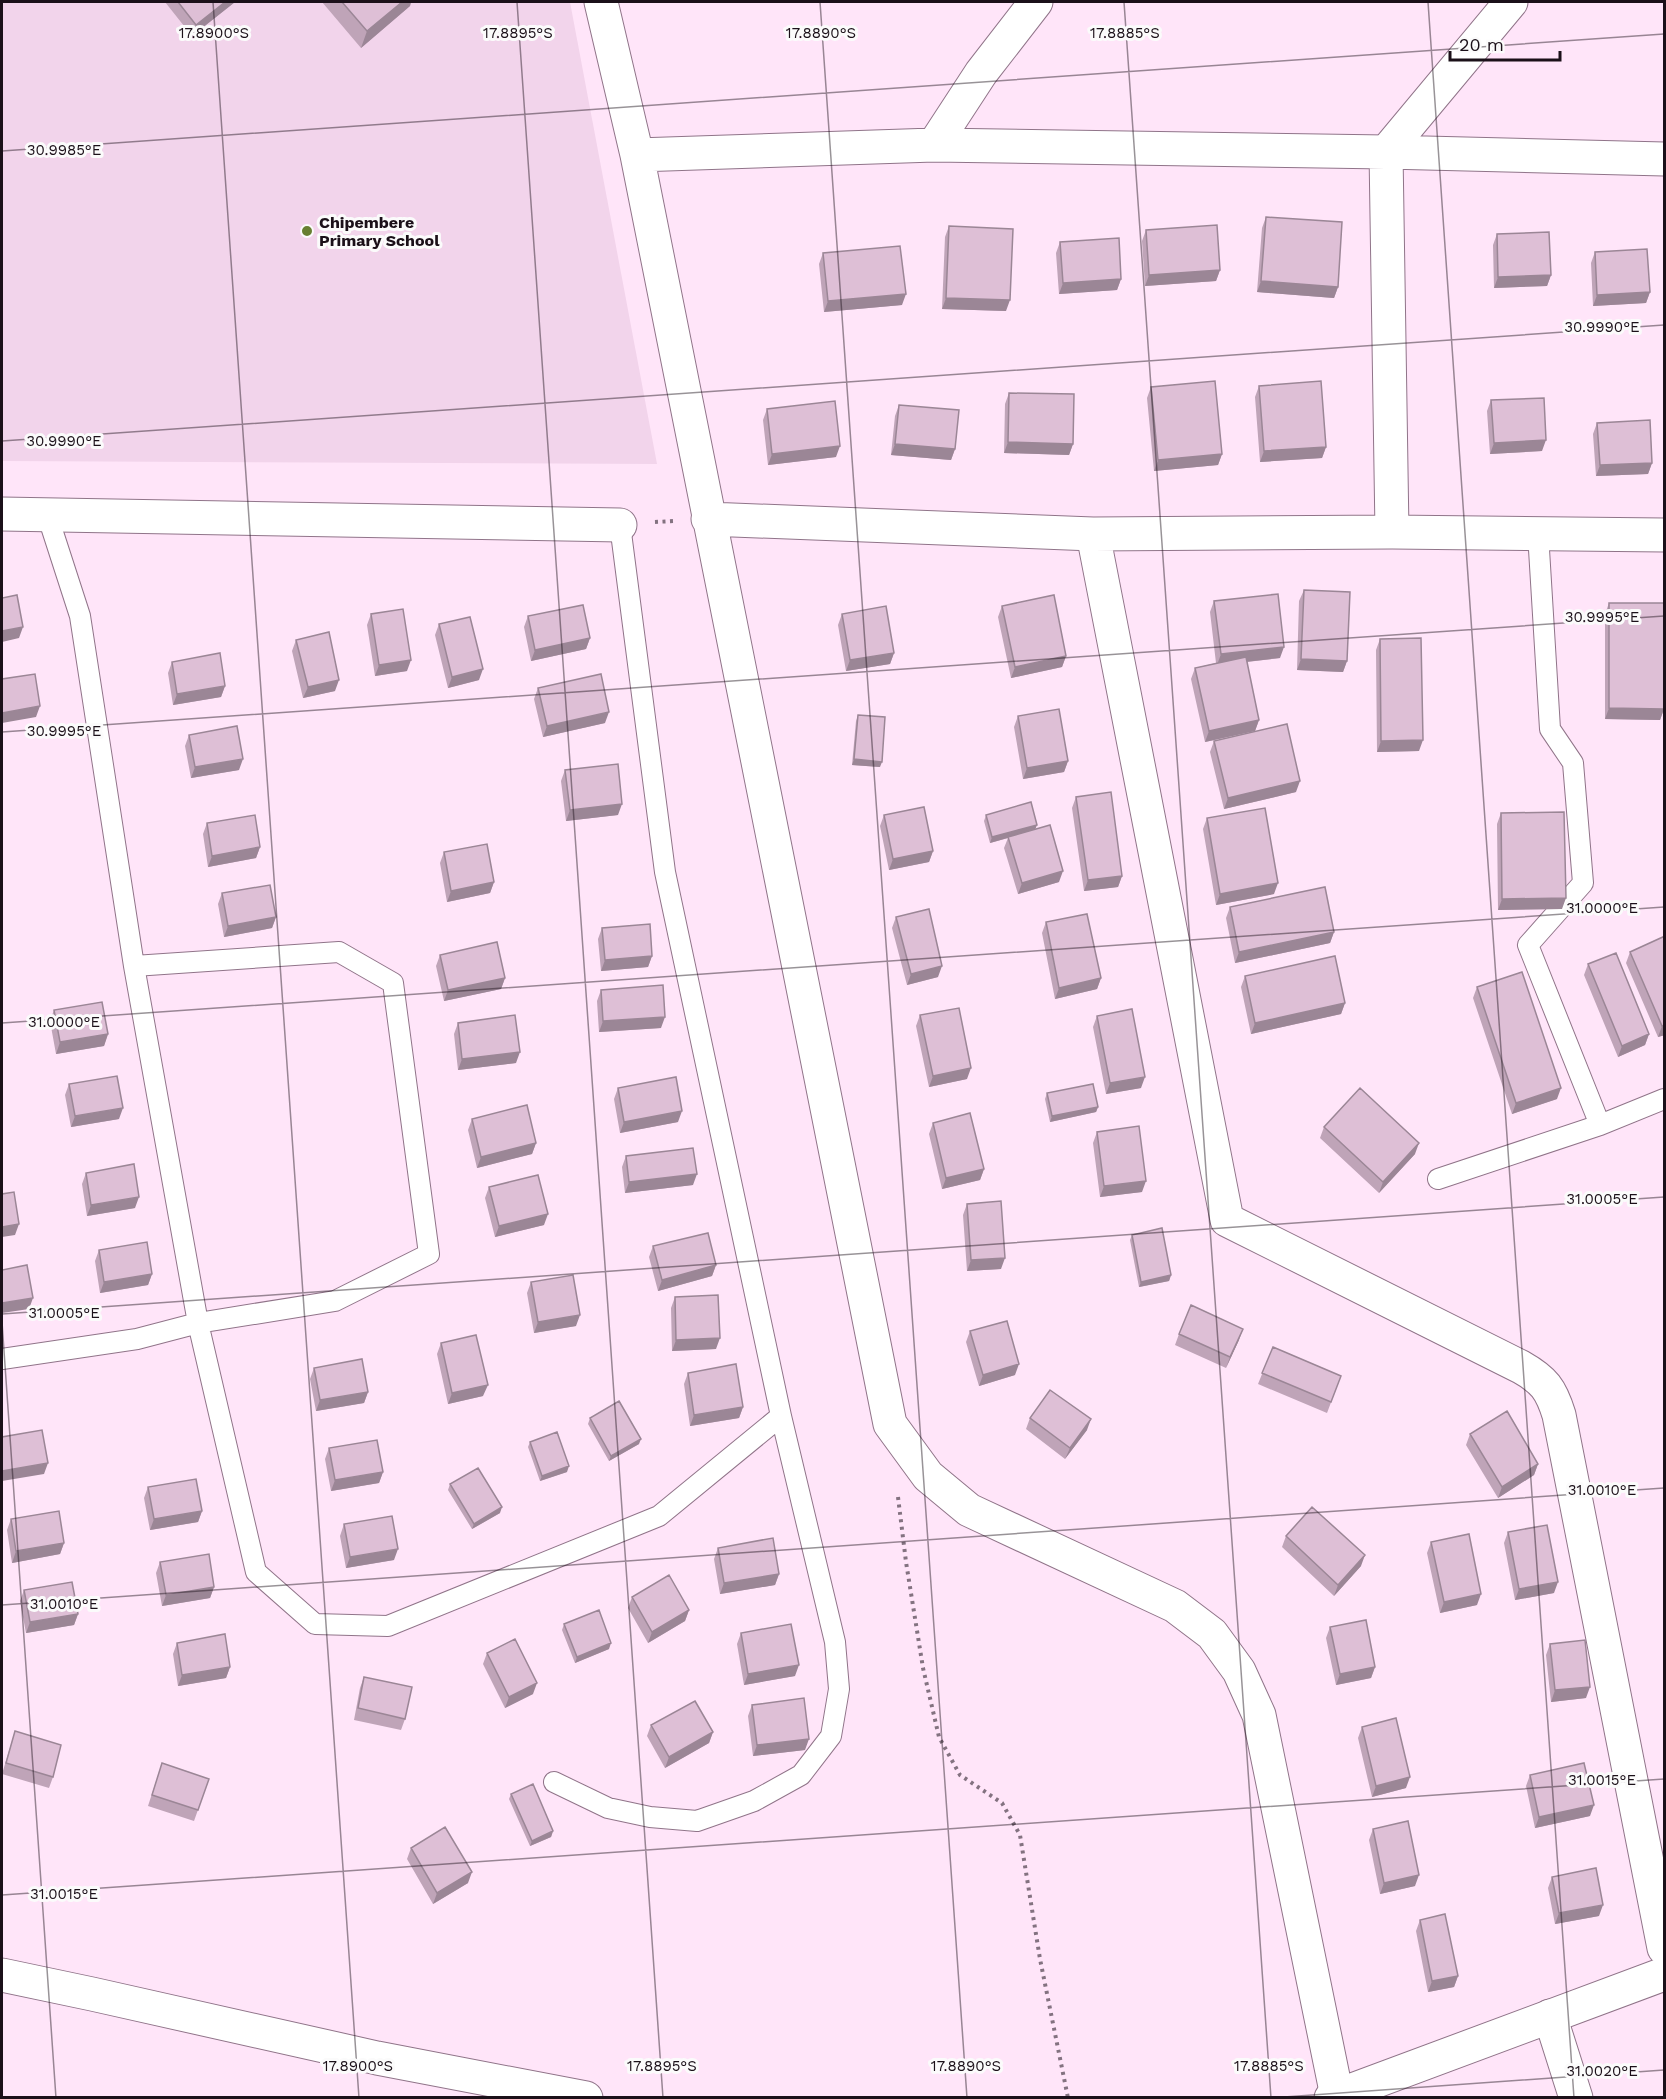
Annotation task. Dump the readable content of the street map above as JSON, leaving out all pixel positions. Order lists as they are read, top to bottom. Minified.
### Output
{"places":["Chipembere Primary School"],"scale_bar":"20 m","coordinates":["17.8900°S","17.8895°S","17.8890°S","17.8885°S","30.9985°E","30.9990°E","30.9995°E","31.0000°E","31.0005°E","31.0010°E","31.0015°E","31.0020°E"]}
